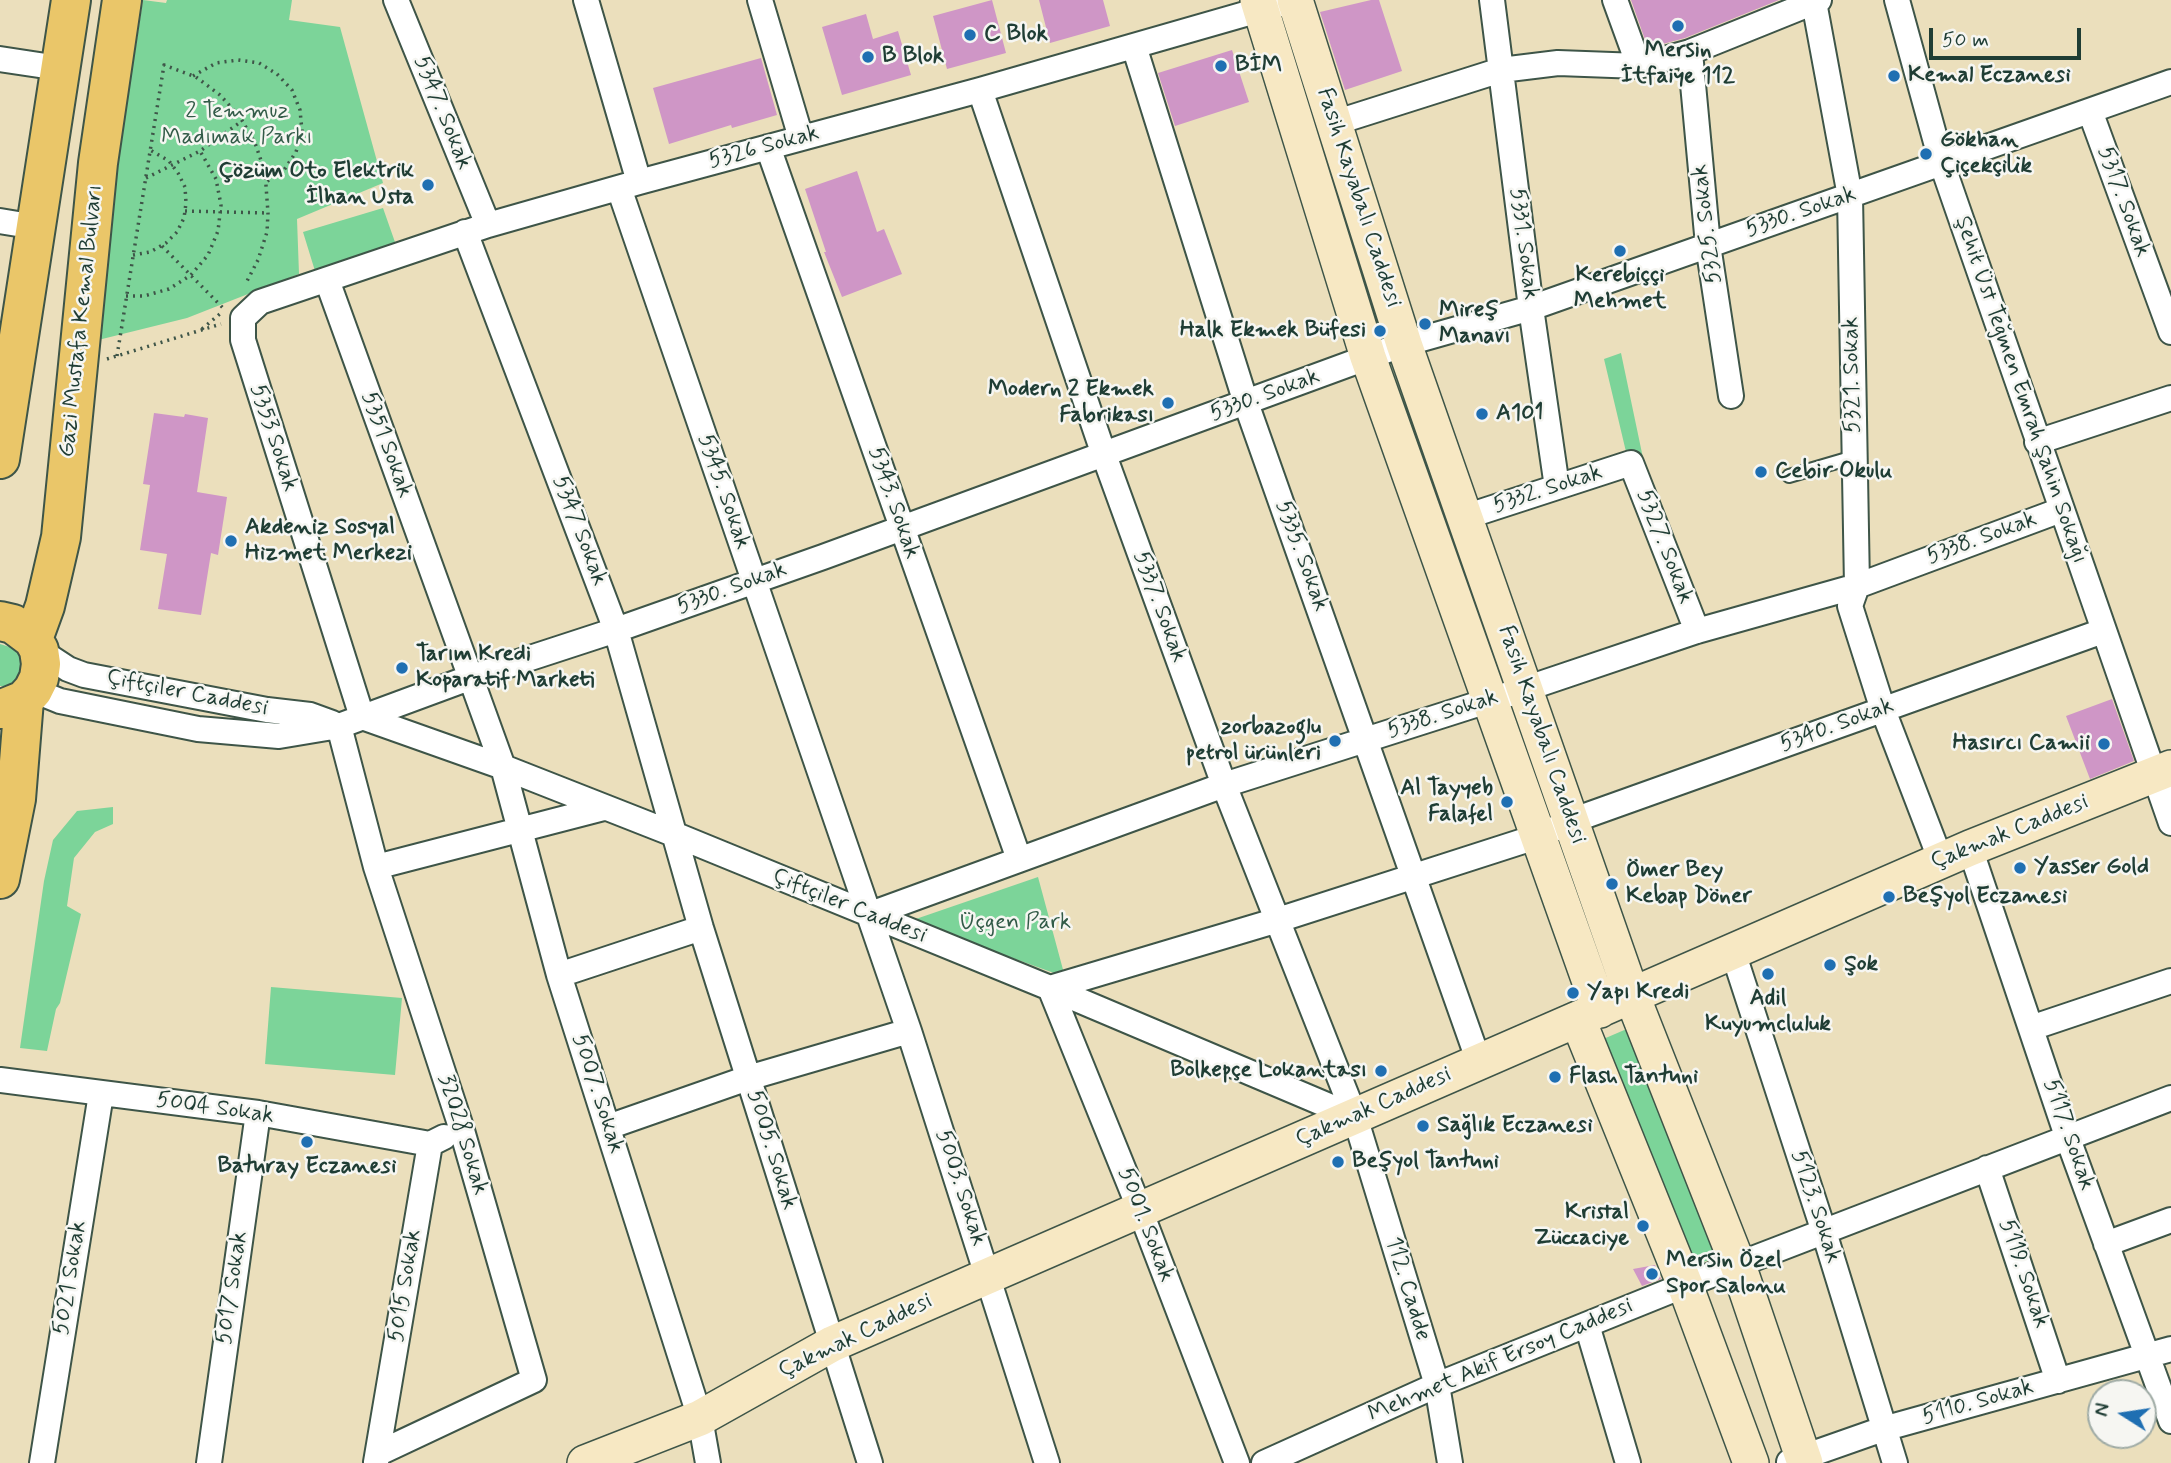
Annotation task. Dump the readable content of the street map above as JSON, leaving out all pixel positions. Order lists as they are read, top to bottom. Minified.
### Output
{"streets":{"highway":["Gazi Mustafa Kemal Bulvarı"],"street":["5347. Sokak","5326 Sokak","Fasih Kayabalı Caddesi","5317. Sokak","5330. Sokak","5325. Sokak","5331. Sokak","5321. Sokak","Şehit Üst Teğmen Emrah Şahin Sokağı","5353 Sokak","5351 Sokak","5332. Sokak","5345. Sokak","5343. Sokak","5347 Sokak","5338. Sokak","5327. Sokak","5335. Sokak","5337. Sokak","Çiftçiler Caddesi","5340. Sokak","Çakmak Caddesi","5007. Sokak","5004 Sokak","32028 Sokak","5117. Sokak","5005. Sokak","5003. Sokak","5123. Sokak","5001. Sokak","5119. Sokak","5021 Sokak","5015 Sokak","5017 Sokak","112. Cadde","Mehmet Akif Ersoy Caddesi","5110. Sokak"]},"crossings":[["5347. Sokak","5326 Sokak"],["5347. Sokak","5347 Sokak"],["5326 Sokak","Fasih Kayabalı Caddesi"],["5326 Sokak","5353 Sokak"],["5326 Sokak","5351 Sokak"],["5326 Sokak","5345. Sokak"],["5326 Sokak","5343. Sokak"],["5326 Sokak","5347 Sokak"],["5326 Sokak","5335. Sokak"],["5326 Sokak","5337. Sokak"],["Fasih Kayabalı Caddesi","5330. Sokak"],["Fasih Kayabalı Caddesi","5332. Sokak"],["Fasih Kayabalı Caddesi","5338. Sokak"],["Fasih Kayabalı Caddesi","5340. Sokak"],["Fasih Kayabalı Caddesi","Çakmak Caddesi"],["Fasih Kayabalı Caddesi","Mehmet Akif Ersoy Caddesi"],["Fasih Kayabalı Caddesi","5110. Sokak"],["5317. Sokak","5330. Sokak"],["5330. Sokak","5325. Sokak"],["5330. Sokak","5331. Sokak"],["5330. Sokak","5321. Sokak"],["5330. Sokak","Şehit Üst Teğmen Emrah Şahin Sokağı"],["5330. Sokak","5353 Sokak"],["5330. Sokak","5351 Sokak"],["5330. Sokak","5345. Sokak"],["5330. Sokak","5343. Sokak"],["5330. Sokak","5347 Sokak"],["5330. Sokak","5335. Sokak"],["5330. Sokak","5337. Sokak"],["5330. Sokak","Çiftçiler Caddesi"],["5330. Sokak","32028 Sokak"],["5331. Sokak","5332. Sokak"],["Gazi Mustafa Kemal Bulvarı","Çiftçiler Caddesi"],["5321. Sokak","5338. Sokak"],["5321. Sokak","5340. Sokak"],["5321. Sokak","Çakmak Caddesi"],["5321. Sokak","5117. Sokak"],["Şehit Üst Teğmen Emrah Şahin Sokağı","5338. Sokak"],["Şehit Üst Teğmen Emrah Şahin Sokağı","5340. Sokak"],["Şehit Üst Teğmen Emrah Şahin Sokağı","Çakmak Caddesi"],["5353 Sokak","Çiftçiler Caddesi"],["5353 Sokak","32028 Sokak"],["5351 Sokak","Çiftçiler Caddesi"],["5351 Sokak","5007. Sokak"],["5332. Sokak","5327. Sokak"],["5345. Sokak","5338. Sokak"],["5345. Sokak","Çiftçiler Caddesi"],["5345. Sokak","5003. Sokak"],["5343. Sokak","5338. Sokak"],["5347 Sokak","Çiftçiler Caddesi"],["5347 Sokak","5005. Sokak"],["5338. Sokak","5327. Sokak"],["5338. Sokak","5335. Sokak"],["5338. Sokak","5337. Sokak"],["5338. Sokak","Çiftçiler Caddesi"],["5338. Sokak","5003. Sokak"],["5335. Sokak","5340. Sokak"],["5335. Sokak","Çakmak Caddesi"],["5337. Sokak","Çiftçiler Caddesi"],["5337. Sokak","5340. Sokak"],["5337. Sokak","Çakmak Caddesi"],["5337. Sokak","112. Cadde"],["Çiftçiler Caddesi","5340. Sokak"],["Çiftçiler Caddesi","Çakmak Caddesi"],["Çiftçiler Caddesi","5007. Sokak"],["Çiftçiler Caddesi","32028 Sokak"],["Çiftçiler Caddesi","5005. Sokak"],["Çiftçiler Caddesi","5003. Sokak"],["Çiftçiler Caddesi","5001. Sokak"],["Çiftçiler Caddesi","112. Cadde"],["5340. Sokak","5001. Sokak"],["Çakmak Caddesi","5007. Sokak"],["Çakmak Caddesi","5117. Sokak"],["Çakmak Caddesi","5005. Sokak"],["Çakmak Caddesi","5003. Sokak"],["Çakmak Caddesi","5123. Sokak"],["Çakmak Caddesi","5001. Sokak"],["Çakmak Caddesi","112. Cadde"],["5004 Sokak","5021 Sokak"],["5004 Sokak","5015 Sokak"],["5004 Sokak","5017 Sokak"],["32028 Sokak","5015 Sokak"],["5117. Sokak","Mehmet Akif Ersoy Caddesi"],["5117. Sokak","5110. Sokak"],["5123. Sokak","Mehmet Akif Ersoy Caddesi"],["5123. Sokak","5110. Sokak"],["5119. Sokak","Mehmet Akif Ersoy Caddesi"],["5119. Sokak","5110. Sokak"],["112. Cadde","Mehmet Akif Ersoy Caddesi"]],"parks":["2 Temmuz Madımak Parkı","Üçgen Park"],"places":["Mersin İtfaiye 112","C Blok","B Blok","BİM","Kemal Eczanesi","Gökhan Çiçekçilik","Çözüm Oto Elektrik İlhan Usta","Kerebiççi Mehmet","Mireş Manavı","Halk Ekmek Büfesi","Modern 2 Ekmek Fabrikası","A101","Cebir Okulu","Akdeniz Sosyal Hizmet Merkezi","Tarım Kredi Koparatif Marketi","zorbazoglu petrol ürünleri","Hasırcı Camii","Al Tayyeb Falafel","Yasser Gold","Ömer Bey Kebap Döner","Beşyol Eczanesi","Şok","Adil Kuyumcluluk","Yapı Kredi","Bolkepçe Lokantası","Flash Tantuni","Sağlık Eczanesi","Baturay Eczanesi","Beşyol Tantuni","Kristal Züccaciye","Mersin Özel Spor Salonu"],"scale_bar":"50 m","north":"left"}
